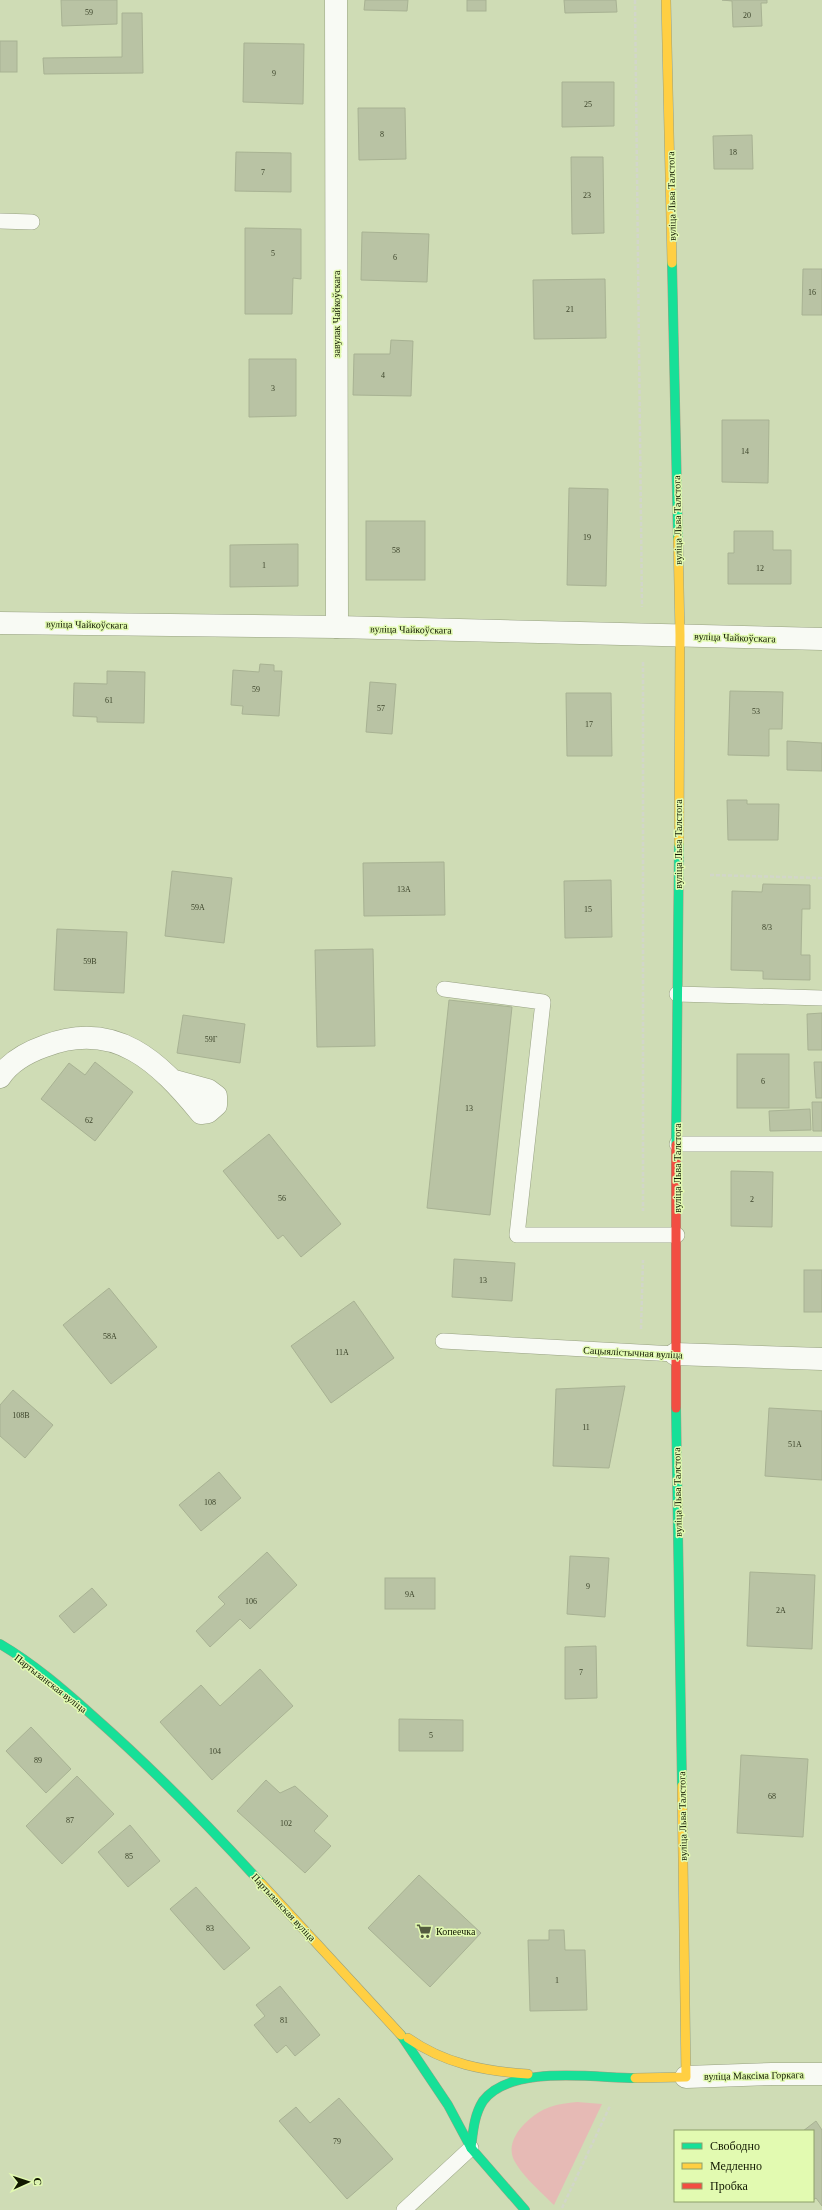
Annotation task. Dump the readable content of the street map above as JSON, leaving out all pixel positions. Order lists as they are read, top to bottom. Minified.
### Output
{"streets":{"main road":["вуліца Льва Талстога","Партызанская вуліца"],"street":["завулак Чайкоўскага","вуліца Чайкоўскага","Сацыялістычная вуліца","вуліца Максіма Горкага"]},"crossings":[["вуліца Льва Талстога","вуліца Чайкоўскага"],["вуліца Льва Талстога","Сацыялістычная вуліца"],["вуліца Льва Талстога","вуліца Максіма Горкага"],["завулак Чайкоўскага","вуліца Чайкоўскага"]],"places":{"supermarket":["Копеечка"]},"house_numbers":["59","20","9","25","8","18","7","23","5","6","16","21","4","3","14","19","58","1","12","59","61","57","53","17","13А","59А","15","8/3","59В","59Г","6","13","62","56","2","13","58А","11А","108В","11","51А","108","9","9А","106","2А","7","5","104","89","68","87","102","85","83","1","81","79"],"legend":["Свободно","Медленно","Пробка"],"north":"right"}
